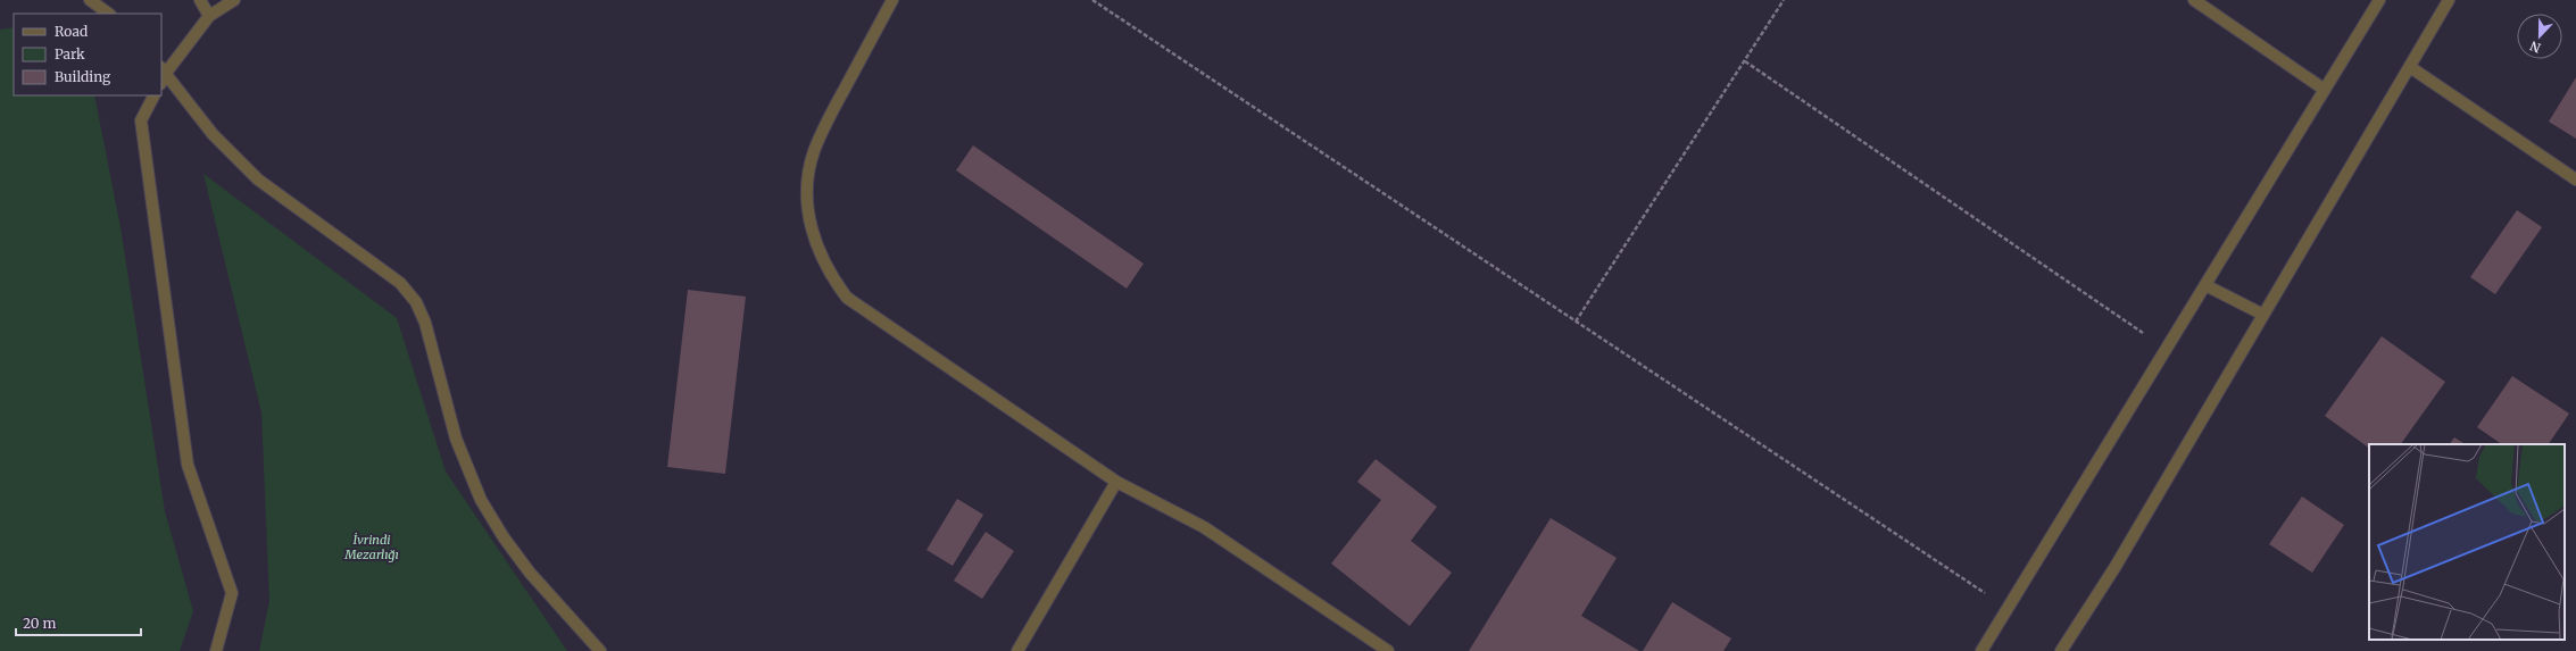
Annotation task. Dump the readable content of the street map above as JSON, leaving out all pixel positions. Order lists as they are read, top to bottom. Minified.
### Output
{"parks":["İvrindi Mezarlığı"],"legend":["Road","Park","Building"],"scale_bar":"20 m","north":"bottom"}
